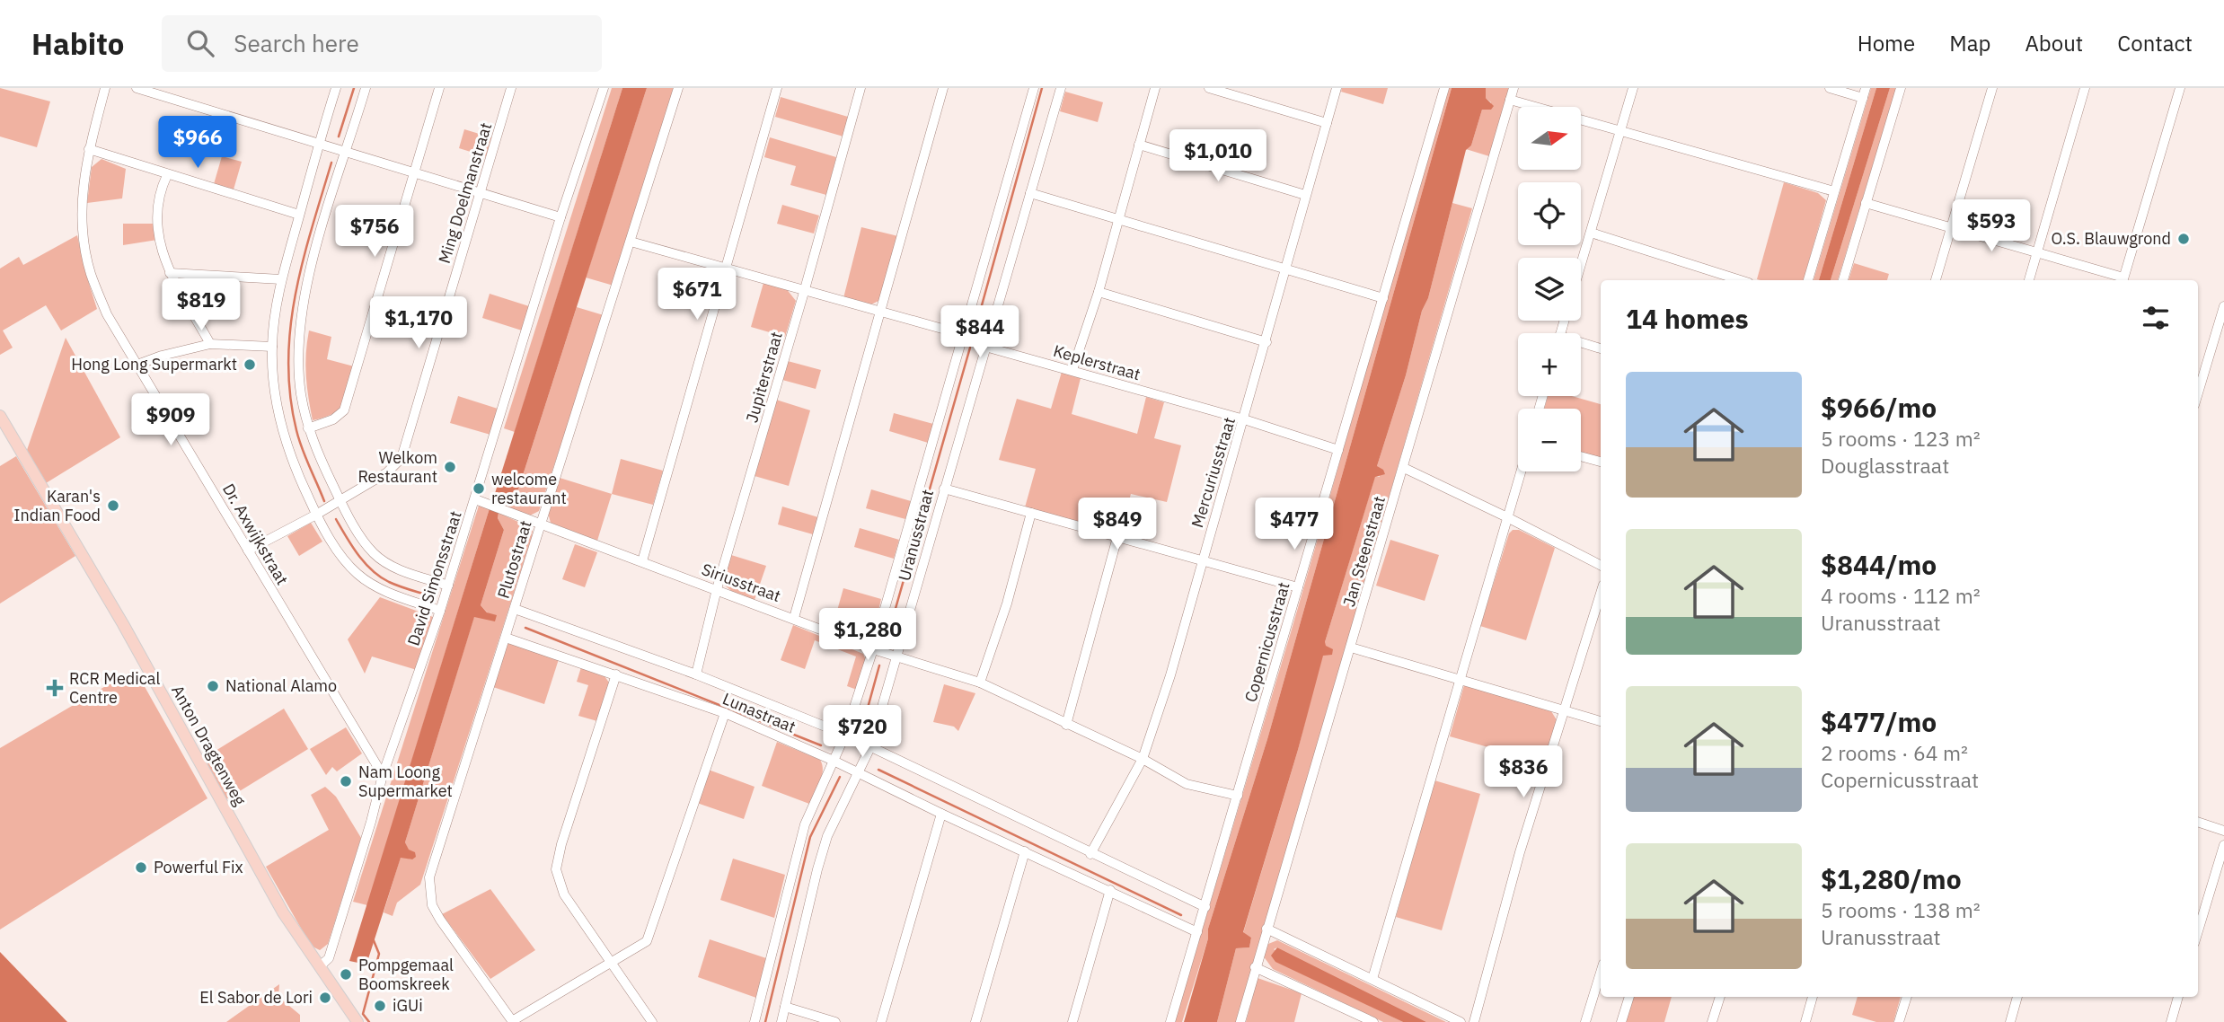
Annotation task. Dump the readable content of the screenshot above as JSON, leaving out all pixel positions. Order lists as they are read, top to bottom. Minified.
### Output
{"streets":{"main road":["Anton Dragtenweg"],"street":["Ming Doelmanstraat","Keplerstraat","Jupiterstraat","Mercuriusstraat","Dr. Axwijkstraat","Uranusstraat","Jan Steenstraat","Plutostraat","David Simonsstraat","Siriusstraat","Copernicusstraat","Lunastraat"]},"crossings":[["Ming Doelmanstraat","Dr. Axwijkstraat"],["Keplerstraat","Jupiterstraat"],["Keplerstraat","Mercuriusstraat"],["Keplerstraat","Uranusstraat"],["Keplerstraat","Plutostraat"],["Keplerstraat","Copernicusstraat"],["Jupiterstraat","Siriusstraat"],["Jupiterstraat","Lunastraat"],["Mercuriusstraat","Siriusstraat"],["Mercuriusstraat","Lunastraat"],["Dr. Axwijkstraat","David Simonsstraat"],["Uranusstraat","Siriusstraat"],["Uranusstraat","Lunastraat"],["Plutostraat","Siriusstraat"],["Plutostraat","Lunastraat"],["David Simonsstraat","Siriusstraat"],["David Simonsstraat","Anton Dragtenweg"],["Siriusstraat","Copernicusstraat"],["Copernicusstraat","Lunastraat"]],"places":{"other":["O.S. Blauwgrond","Hong Long Supermarkt","Welkom Restaurant","welcome restaurant","Karan's Indian Food","National Alamo","Nam Loong Supermarket","Powerful Fix","Pompgemaal Boomskreek","El Sabor de Lori","iGUi"],"health":["RCR Medical Centre"]},"north":"right","page":{"header":"Habito","search":"Search here","nav":["Home","Map","About","Contact"],"map_buttons":["+","−"],"price":["$966","$1,010","$593","$756","$671","$819","$1,170","$844","$909","$849","$477","$1,280","$720","$836"],"heading":"14 homes","list":[{"name":"$966/mo","note":"5 rooms · 123 m² · Douglasstraat"},{"name":"$844/mo","note":"4 rooms · 112 m² · Uranusstraat"},{"name":"$477/mo","note":"2 rooms · 64 m² · Copernicusstraat"},{"name":"$1,280/mo","note":"5 rooms · 138 m² · Uranusstraat"}]}}
